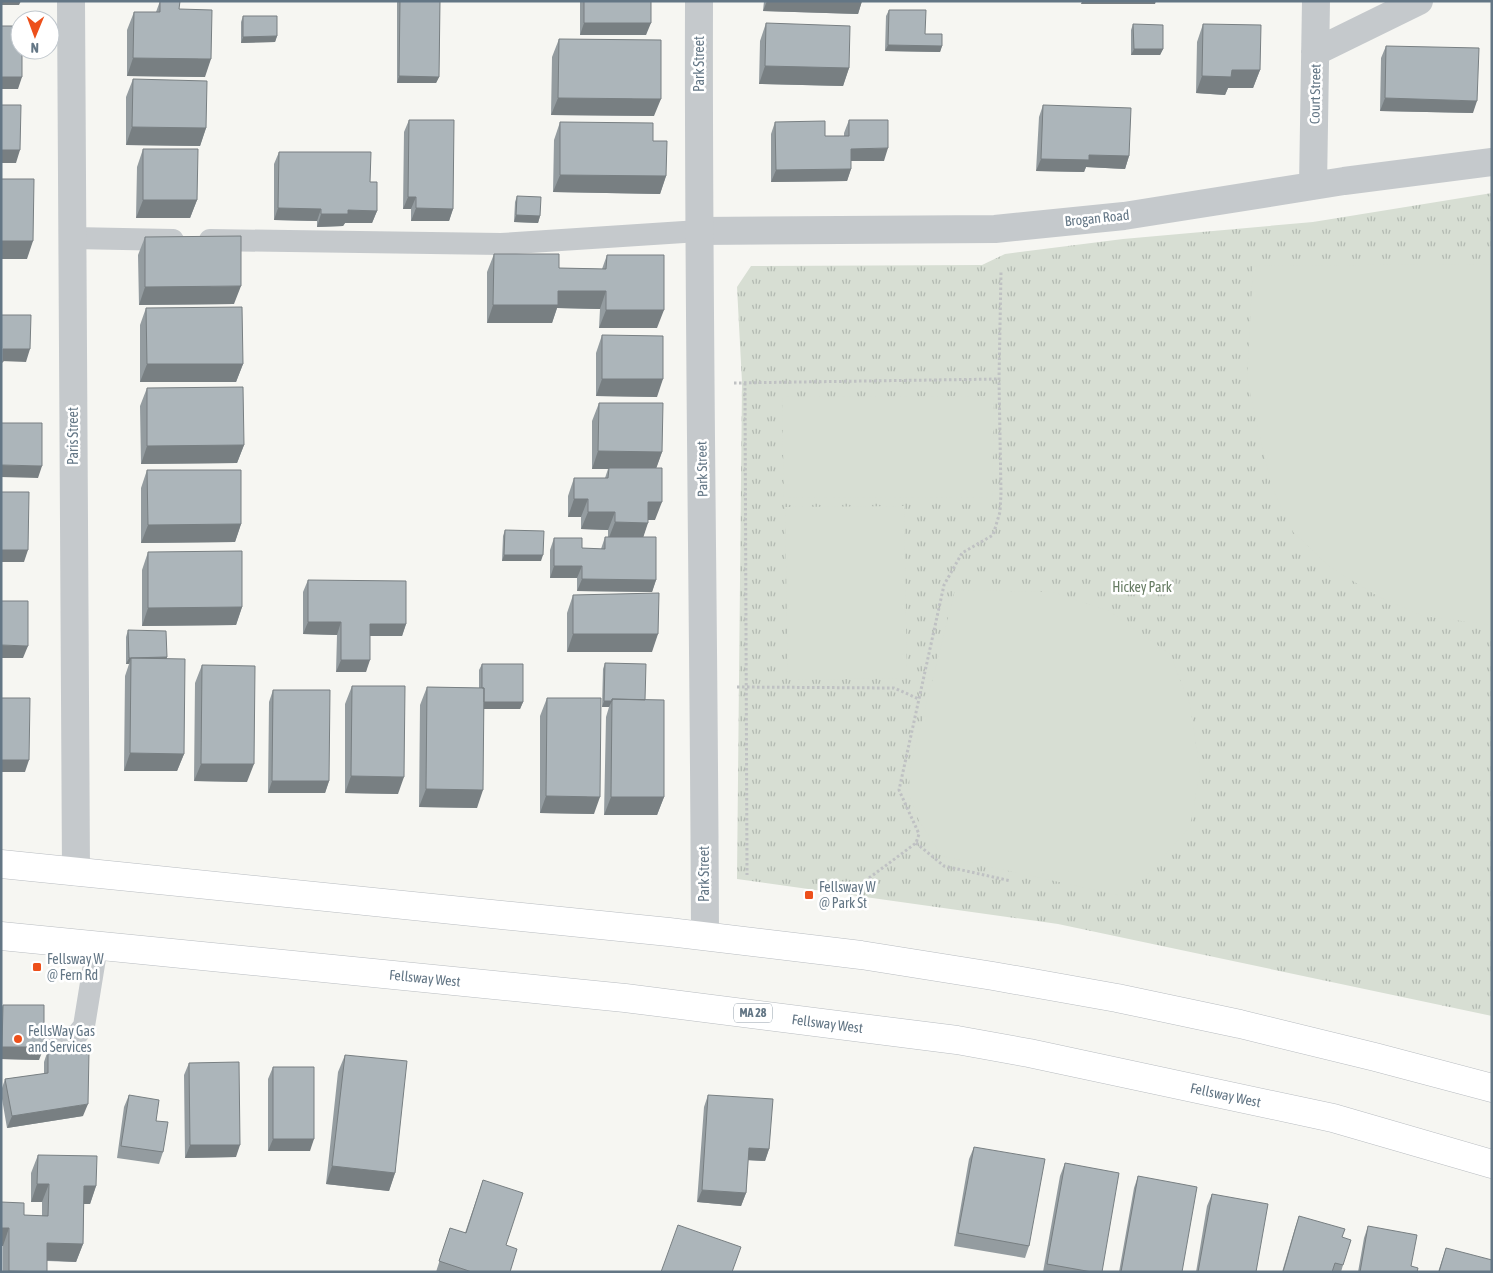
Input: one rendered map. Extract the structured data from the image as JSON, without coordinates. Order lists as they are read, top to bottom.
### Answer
{
  "streets": {
    "main road": ["Fellsway West", "MA 28"],
    "street": [
      "Park Street",
      "Court Street",
      "Brogan Road",
      "Paris Street"
    ]
  },
  "crossings": [
    ["Park Street", "Brogan Road"],
    ["Court Street", "Brogan Road"]
  ],
  "parks": ["Hickey Park"],
  "places": {
    "transit": ["Fellsway W @ Park St", "Fellsway W @ Fern Rd"],
    "other": ["FellsWay Gas and Services"]
  },
  "north": "bottom"
}
